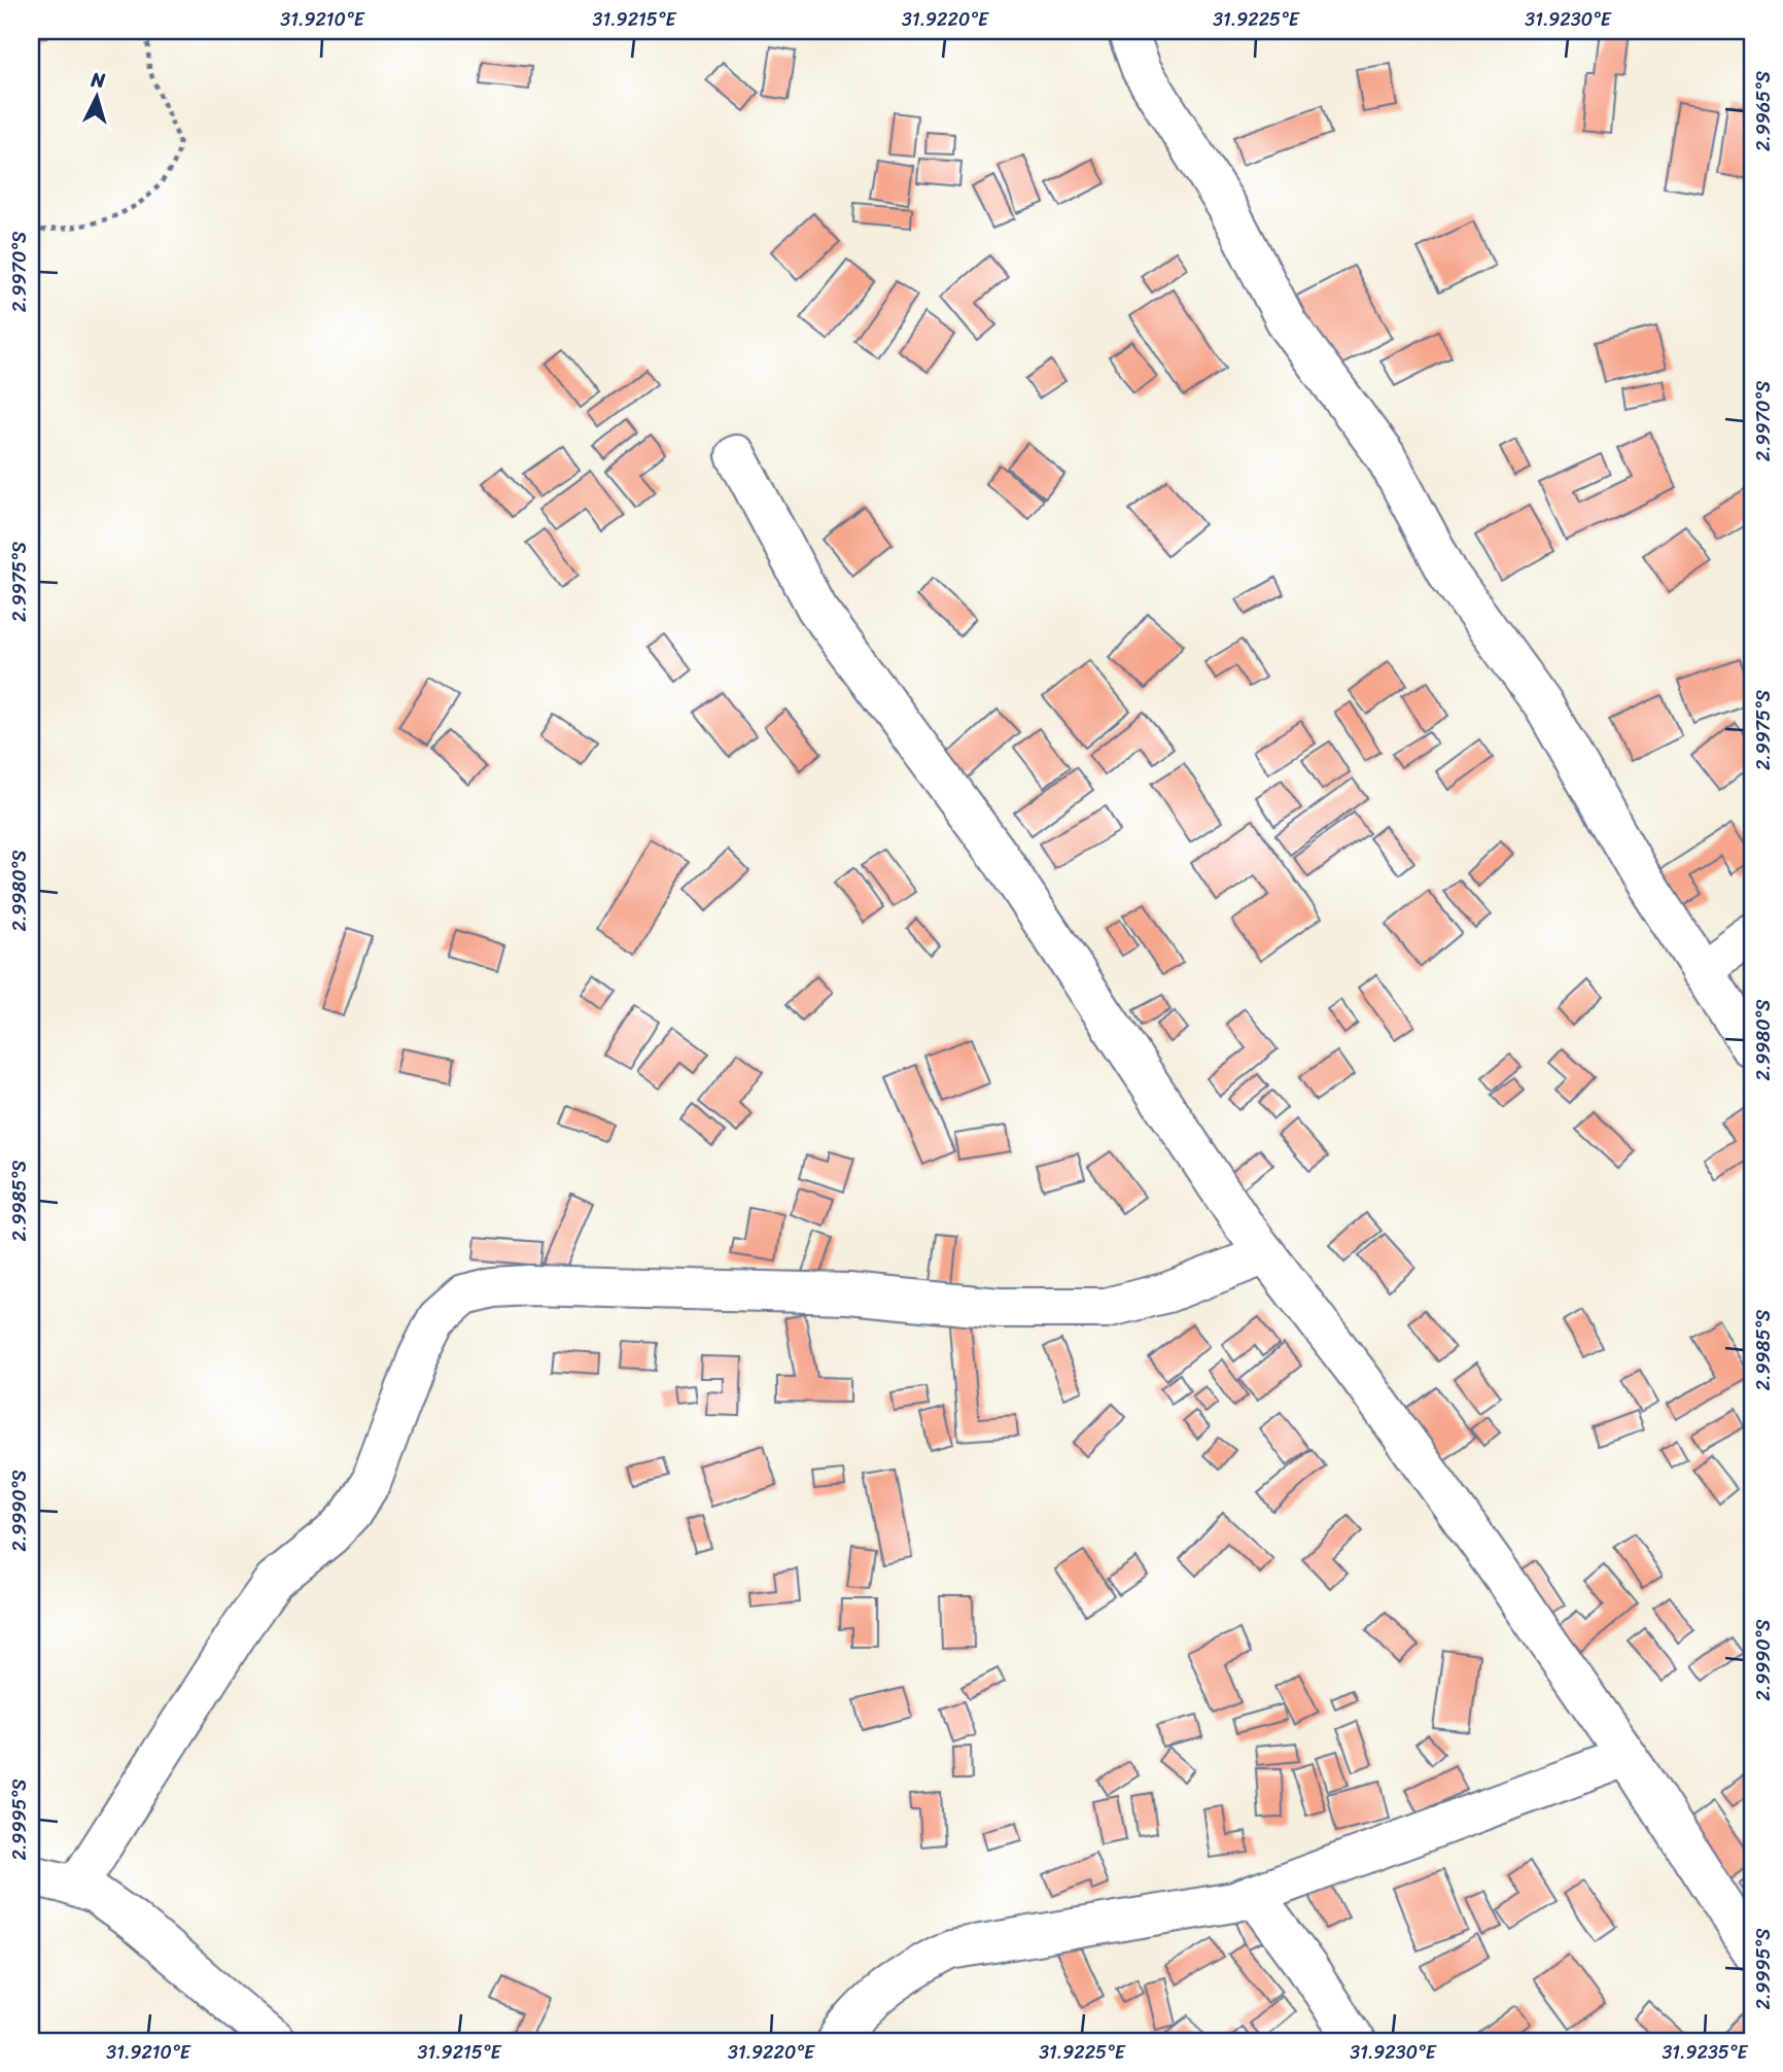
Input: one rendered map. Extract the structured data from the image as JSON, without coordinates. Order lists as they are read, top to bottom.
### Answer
{
  "north": "top",
  "coordinates": [
    "31.9210°E",
    "31.9215°E",
    "31.9220°E",
    "31.9225°E",
    "31.9230°E",
    "2.9965°S",
    "2.9970°S",
    "2.9975°S",
    "2.9980°S",
    "2.9985°S",
    "2.9990°S",
    "2.9995°S",
    "31.9235°E"
  ]
}
